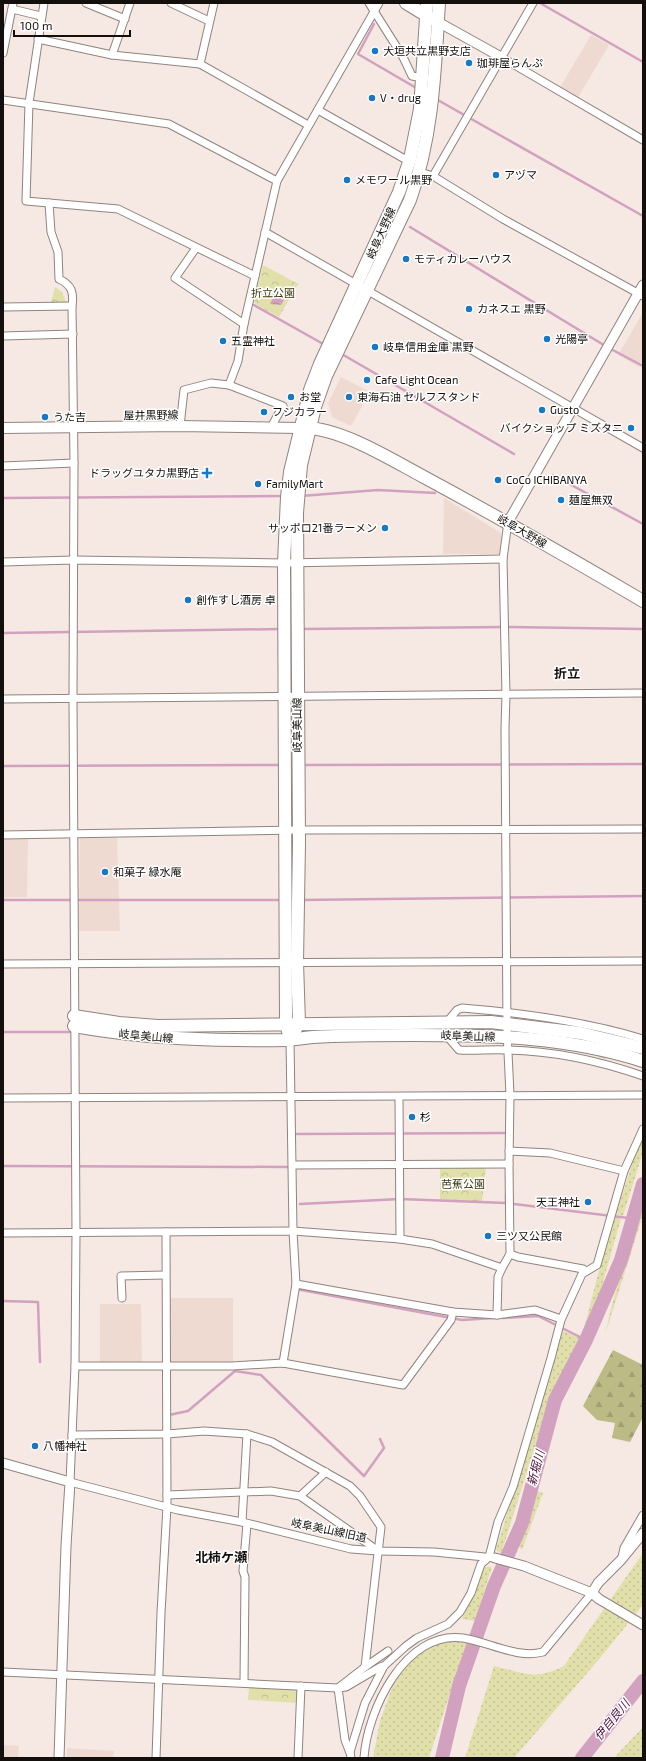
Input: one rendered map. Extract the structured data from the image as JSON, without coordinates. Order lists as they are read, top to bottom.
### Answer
{
  "streets": {
    "main road": ["岐阜大野線", "屋井黒野線", "岐阜美山線"],
    "street": ["岐阜美山線旧道"]
  },
  "crossings": [
    ["岐阜大野線", "屋井黒野線"],
    ["岐阜大野線", "岐阜美山線"],
    ["屋井黒野線", "岐阜美山線"]
  ],
  "districts": ["折立", "北柿ケ瀬"],
  "water": ["新堀川", "伊自良川"],
  "parks": ["折立公園", "芭蕉公園"],
  "places": {
    "other": [
      "大垣共立黒野支店",
      "珈琲屋らんぷ",
      "V・drug",
      "アヅマ",
      "メモワール黒野",
      "モティカレーハウス",
      "カネスエ 黒野",
      "光陽亭",
      "五霊神社",
      "岐阜信用金庫 黒野",
      "Cafe Light Ocean",
      "お堂",
      "東海石油 セルフスタンド",
      "Gusto",
      "フジカラー",
      "うた吉",
      "バイクショップ ミズタニ",
      "CoCo ICHIBANYA",
      "FamilyMart",
      "麺屋無双",
      "サッポロ21番ラーメン",
      "創作すし酒房 卓",
      "和菓子 緑水庵",
      "杉",
      "天王神社",
      "三ツ又公民館",
      "八幡神社"
    ],
    "health": ["ドラッグユタカ黒野店"]
  },
  "scale_bar": "100 m"
}
